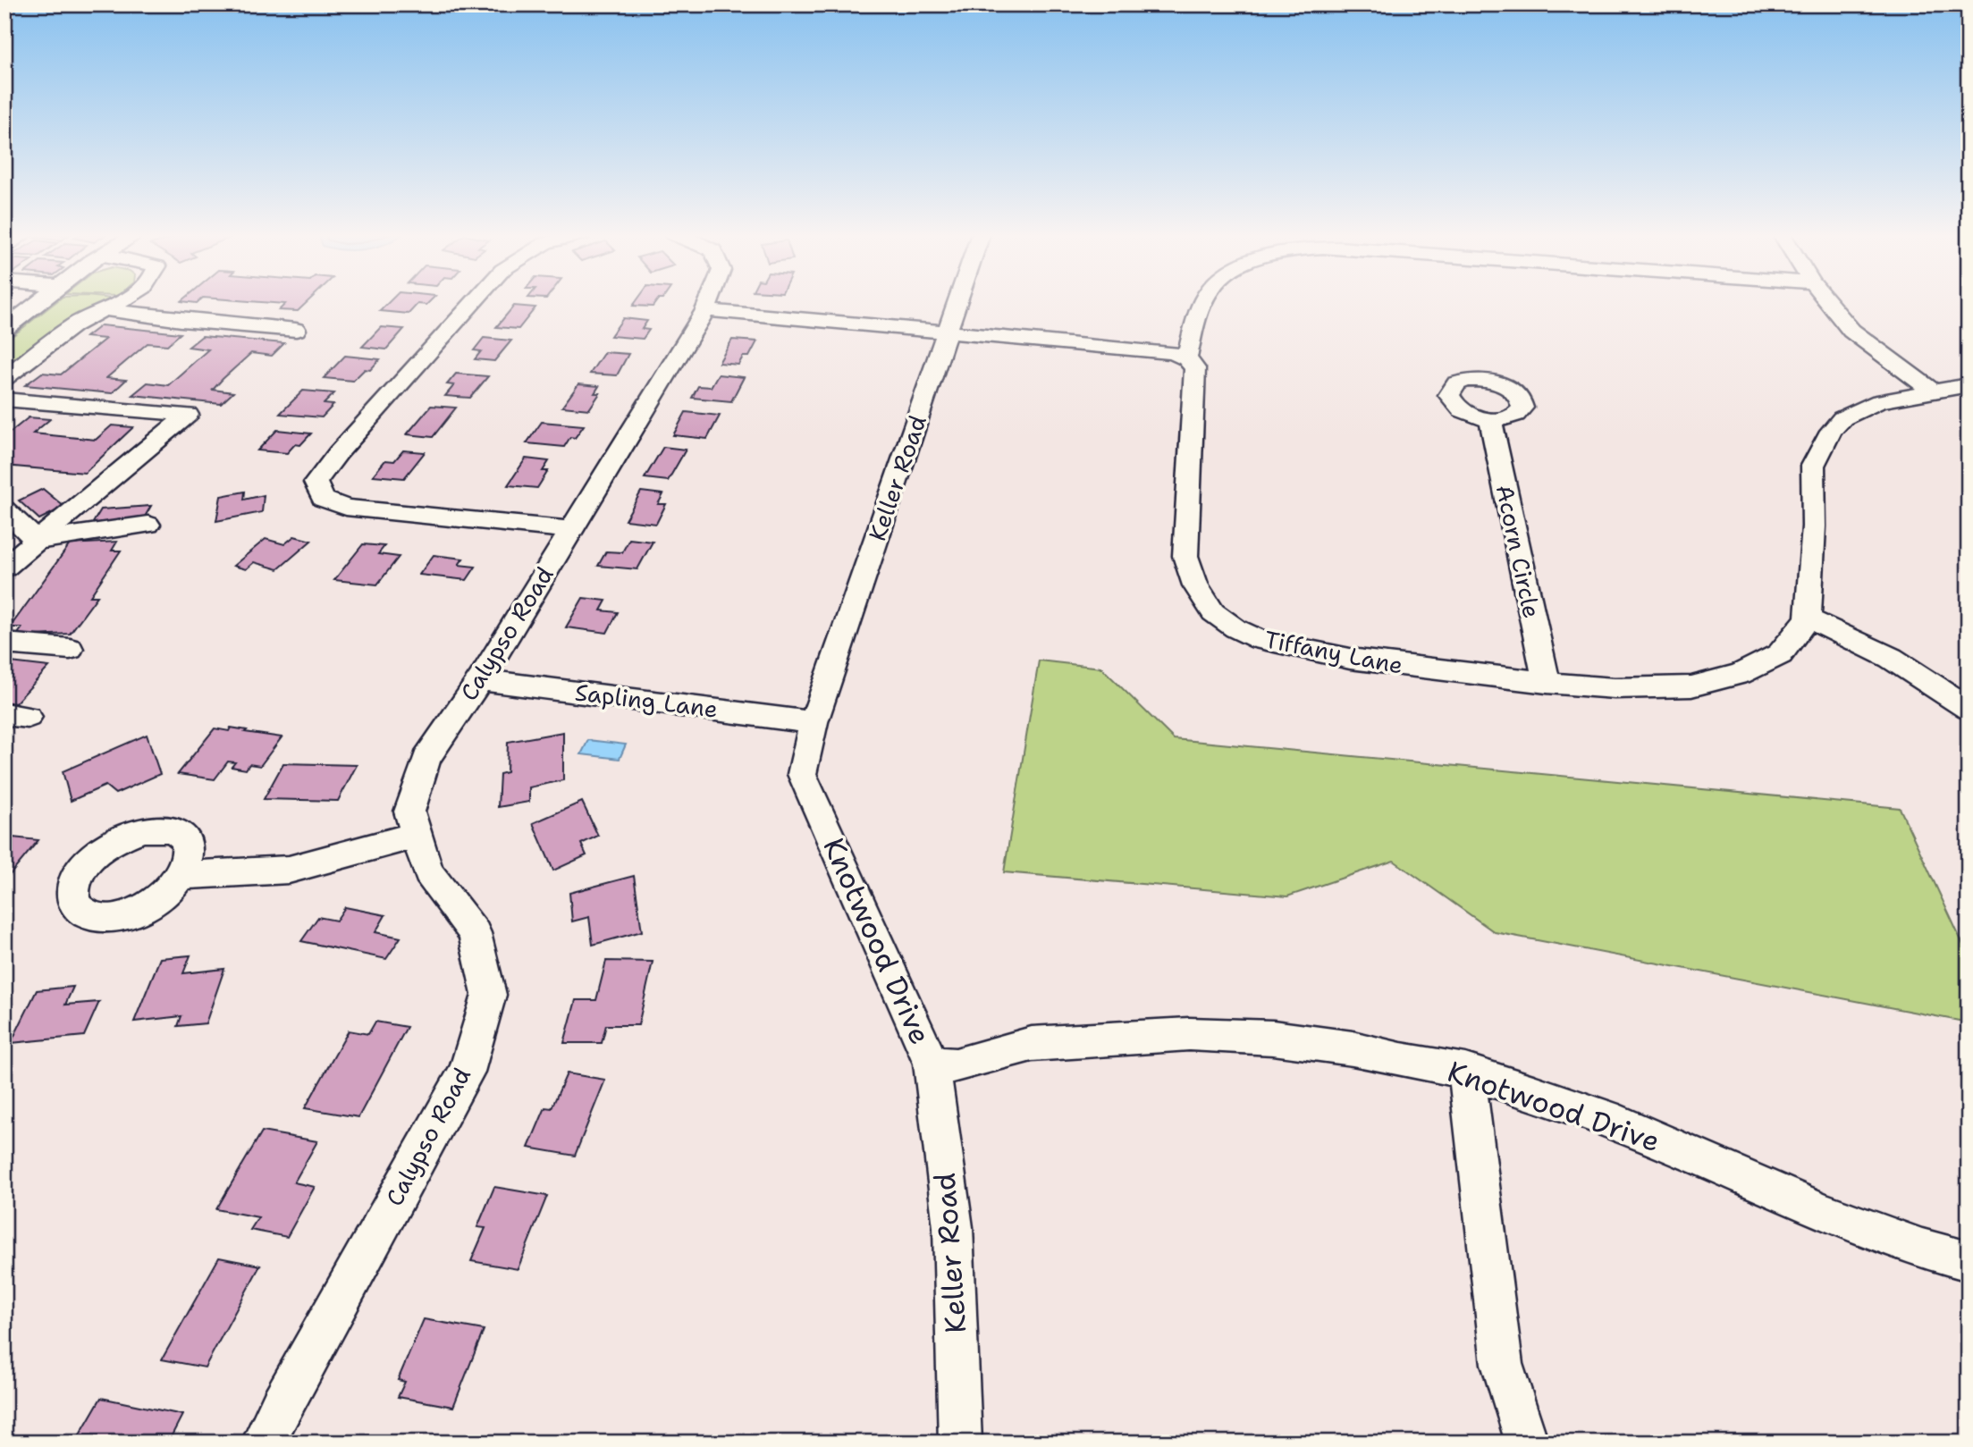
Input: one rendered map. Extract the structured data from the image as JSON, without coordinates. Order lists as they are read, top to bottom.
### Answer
{
  "streets": {
    "street": [
      "Keller Road",
      "Acorn Circle",
      "Calypso Road",
      "Tiffany Lane",
      "Sapling Lane",
      "Knotwood Drive"
    ]
  },
  "crossings": [
    ["Keller Road", "Sapling Lane"],
    ["Keller Road", "Knotwood Drive"],
    ["Acorn Circle", "Tiffany Lane"],
    ["Calypso Road", "Sapling Lane"],
    ["Sapling Lane", "Knotwood Drive"]
  ]
}
